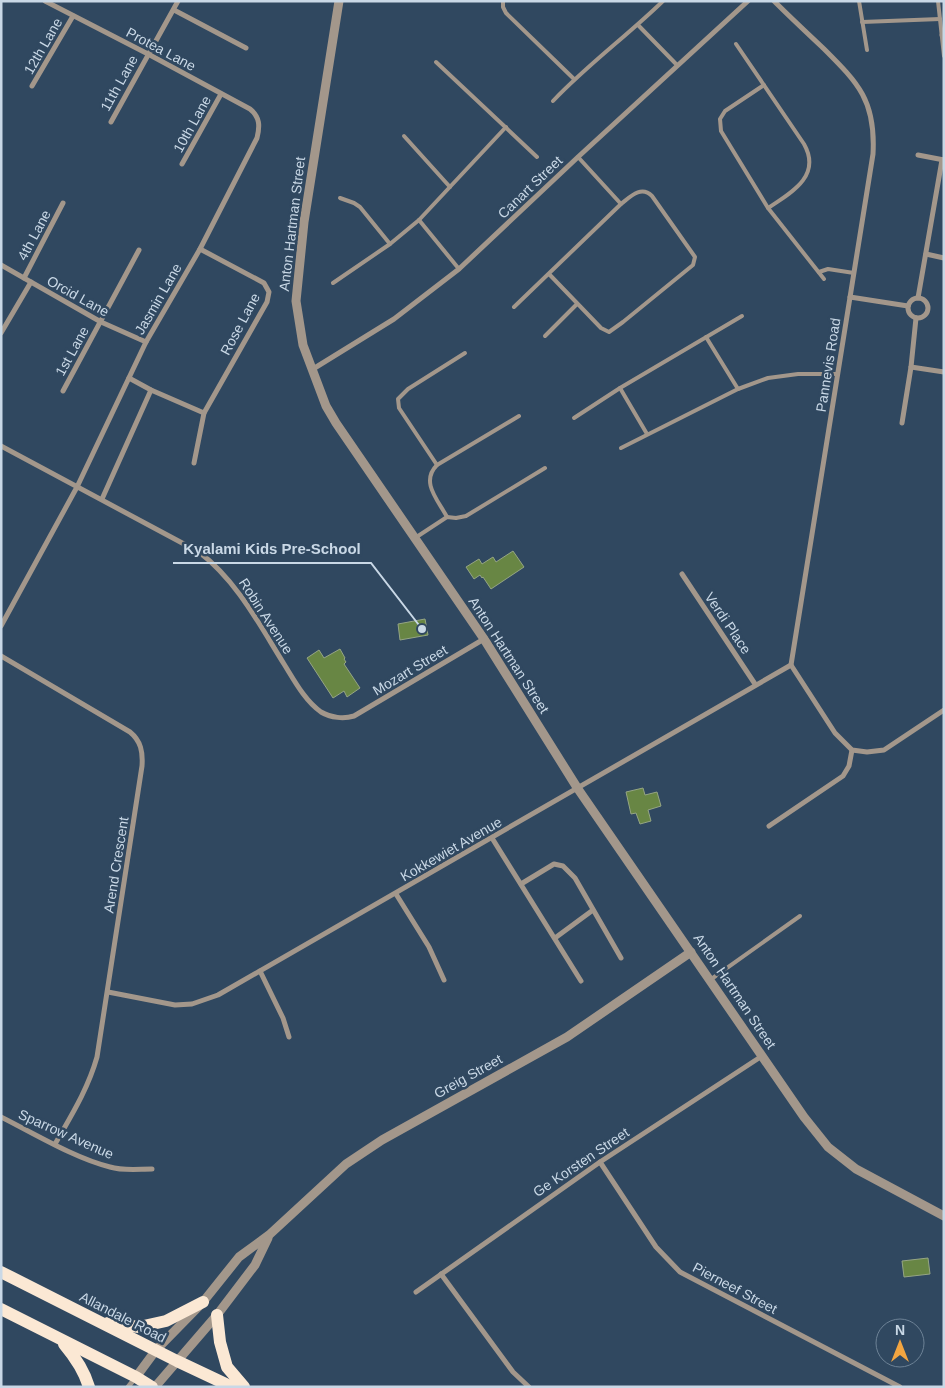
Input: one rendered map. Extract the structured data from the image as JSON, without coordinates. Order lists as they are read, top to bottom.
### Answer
{
  "streets": {
    "main road": ["Allandale Road"],
    "street": [
      "12th Lane",
      "Protea Lane",
      "11th Lane",
      "10th Lane",
      "Canart Street",
      "Anton Hartman Street",
      "4th Lane",
      "Orcid Lane",
      "Jasmin Lane",
      "Rose Lane",
      "1st Lane",
      "Pannevis Road",
      "Robin Avenue",
      "Verdi Place",
      "Mozart Street",
      "Kokkewiet Avenue",
      "Arend Crescent",
      "Greig Street",
      "Sparrow Avenue",
      "Ge Korsten Street",
      "Pierneef Street"
    ]
  },
  "crossings": [
    ["12th Lane", "Protea Lane"],
    ["Protea Lane", "11th Lane"],
    ["Protea Lane", "10th Lane"],
    ["Protea Lane", "Jasmin Lane"],
    ["Canart Street", "Anton Hartman Street"],
    ["Anton Hartman Street", "Mozart Street"],
    ["Anton Hartman Street", "Kokkewiet Avenue"],
    ["Anton Hartman Street", "Greig Street"],
    ["Anton Hartman Street", "Ge Korsten Street"],
    ["4th Lane", "Orcid Lane"],
    ["Orcid Lane", "Jasmin Lane"],
    ["Orcid Lane", "1st Lane"],
    ["Jasmin Lane", "Rose Lane"],
    ["Jasmin Lane", "Robin Avenue"],
    ["Pannevis Road", "Kokkewiet Avenue"],
    ["Robin Avenue", "Mozart Street"],
    ["Verdi Place", "Kokkewiet Avenue"],
    ["Kokkewiet Avenue", "Arend Crescent"],
    ["Arend Crescent", "Sparrow Avenue"],
    ["Greig Street", "Allandale Road"],
    ["Ge Korsten Street", "Pierneef Street"]
  ],
  "places": ["Kyalami Kids Pre-School"],
  "north": "top"
}
